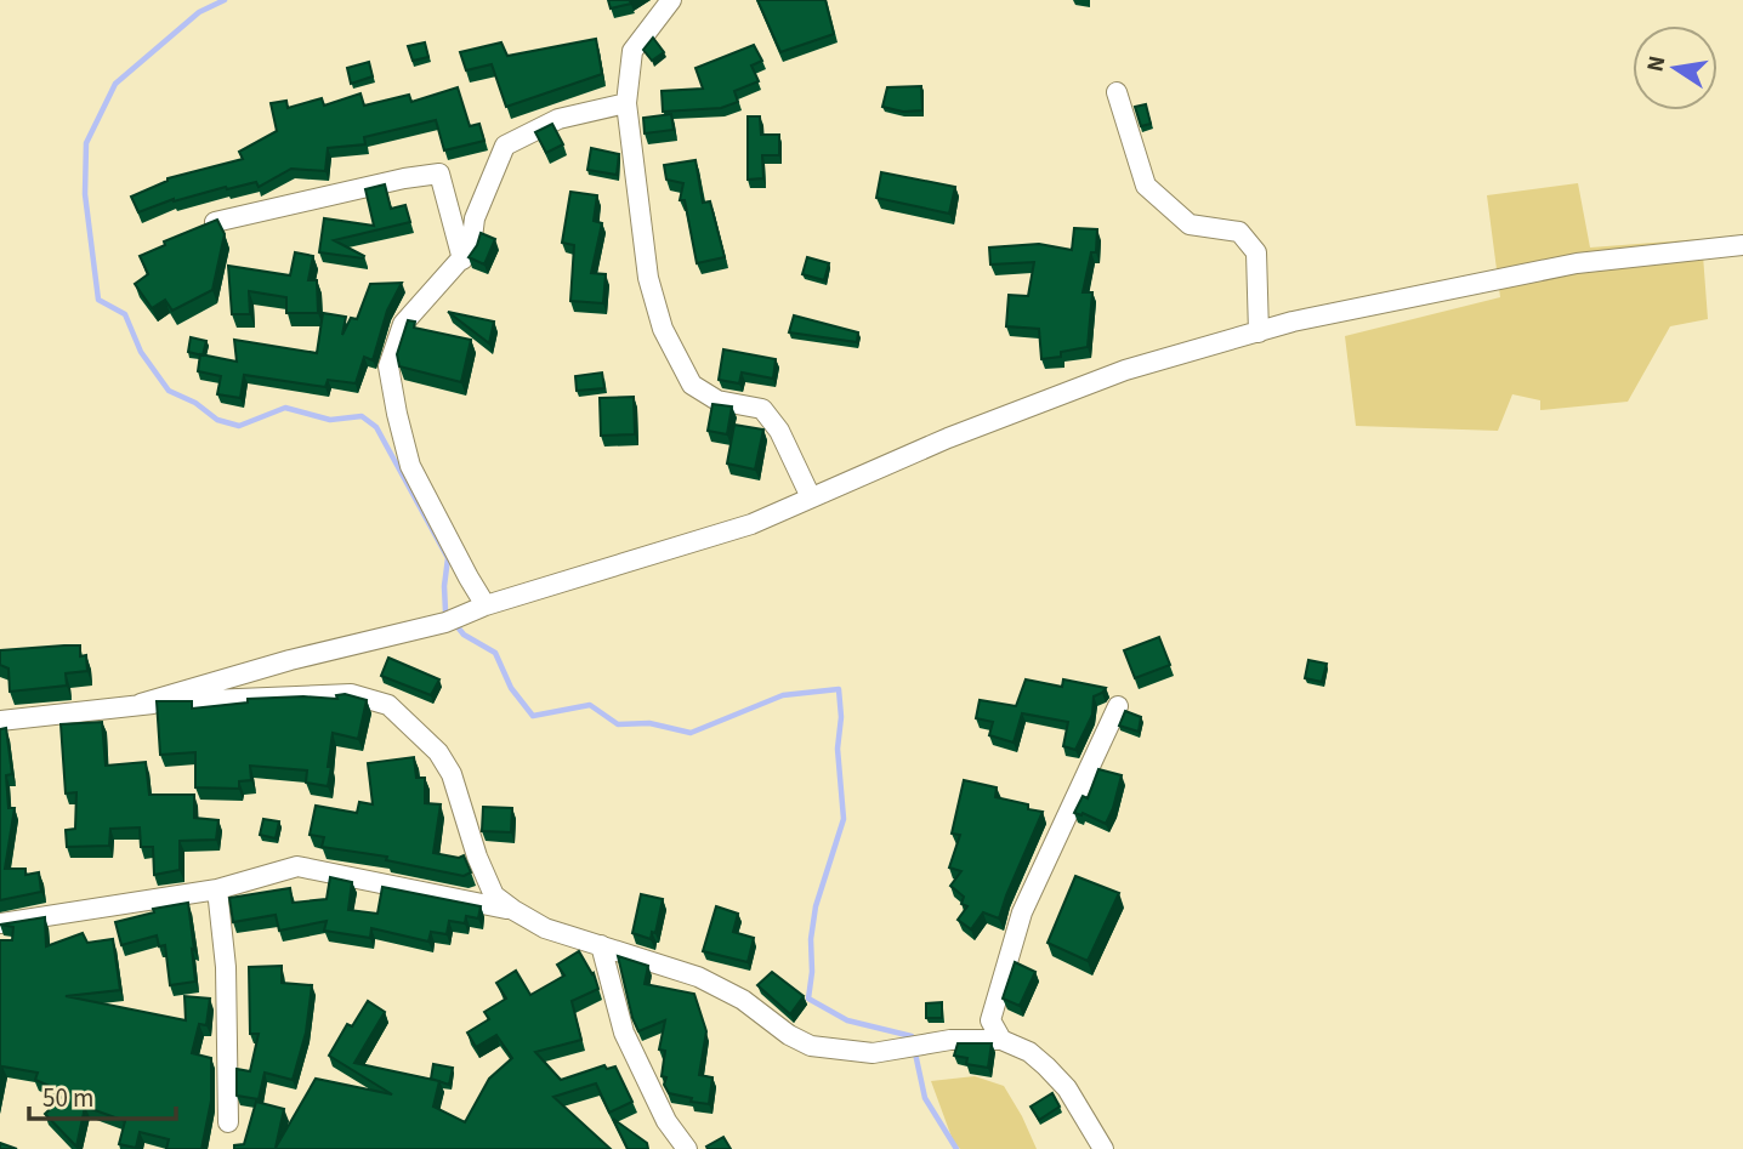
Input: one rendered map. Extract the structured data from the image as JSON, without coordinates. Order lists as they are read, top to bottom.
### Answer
{
  "scale_bar": "50 m",
  "north": "left"
}
